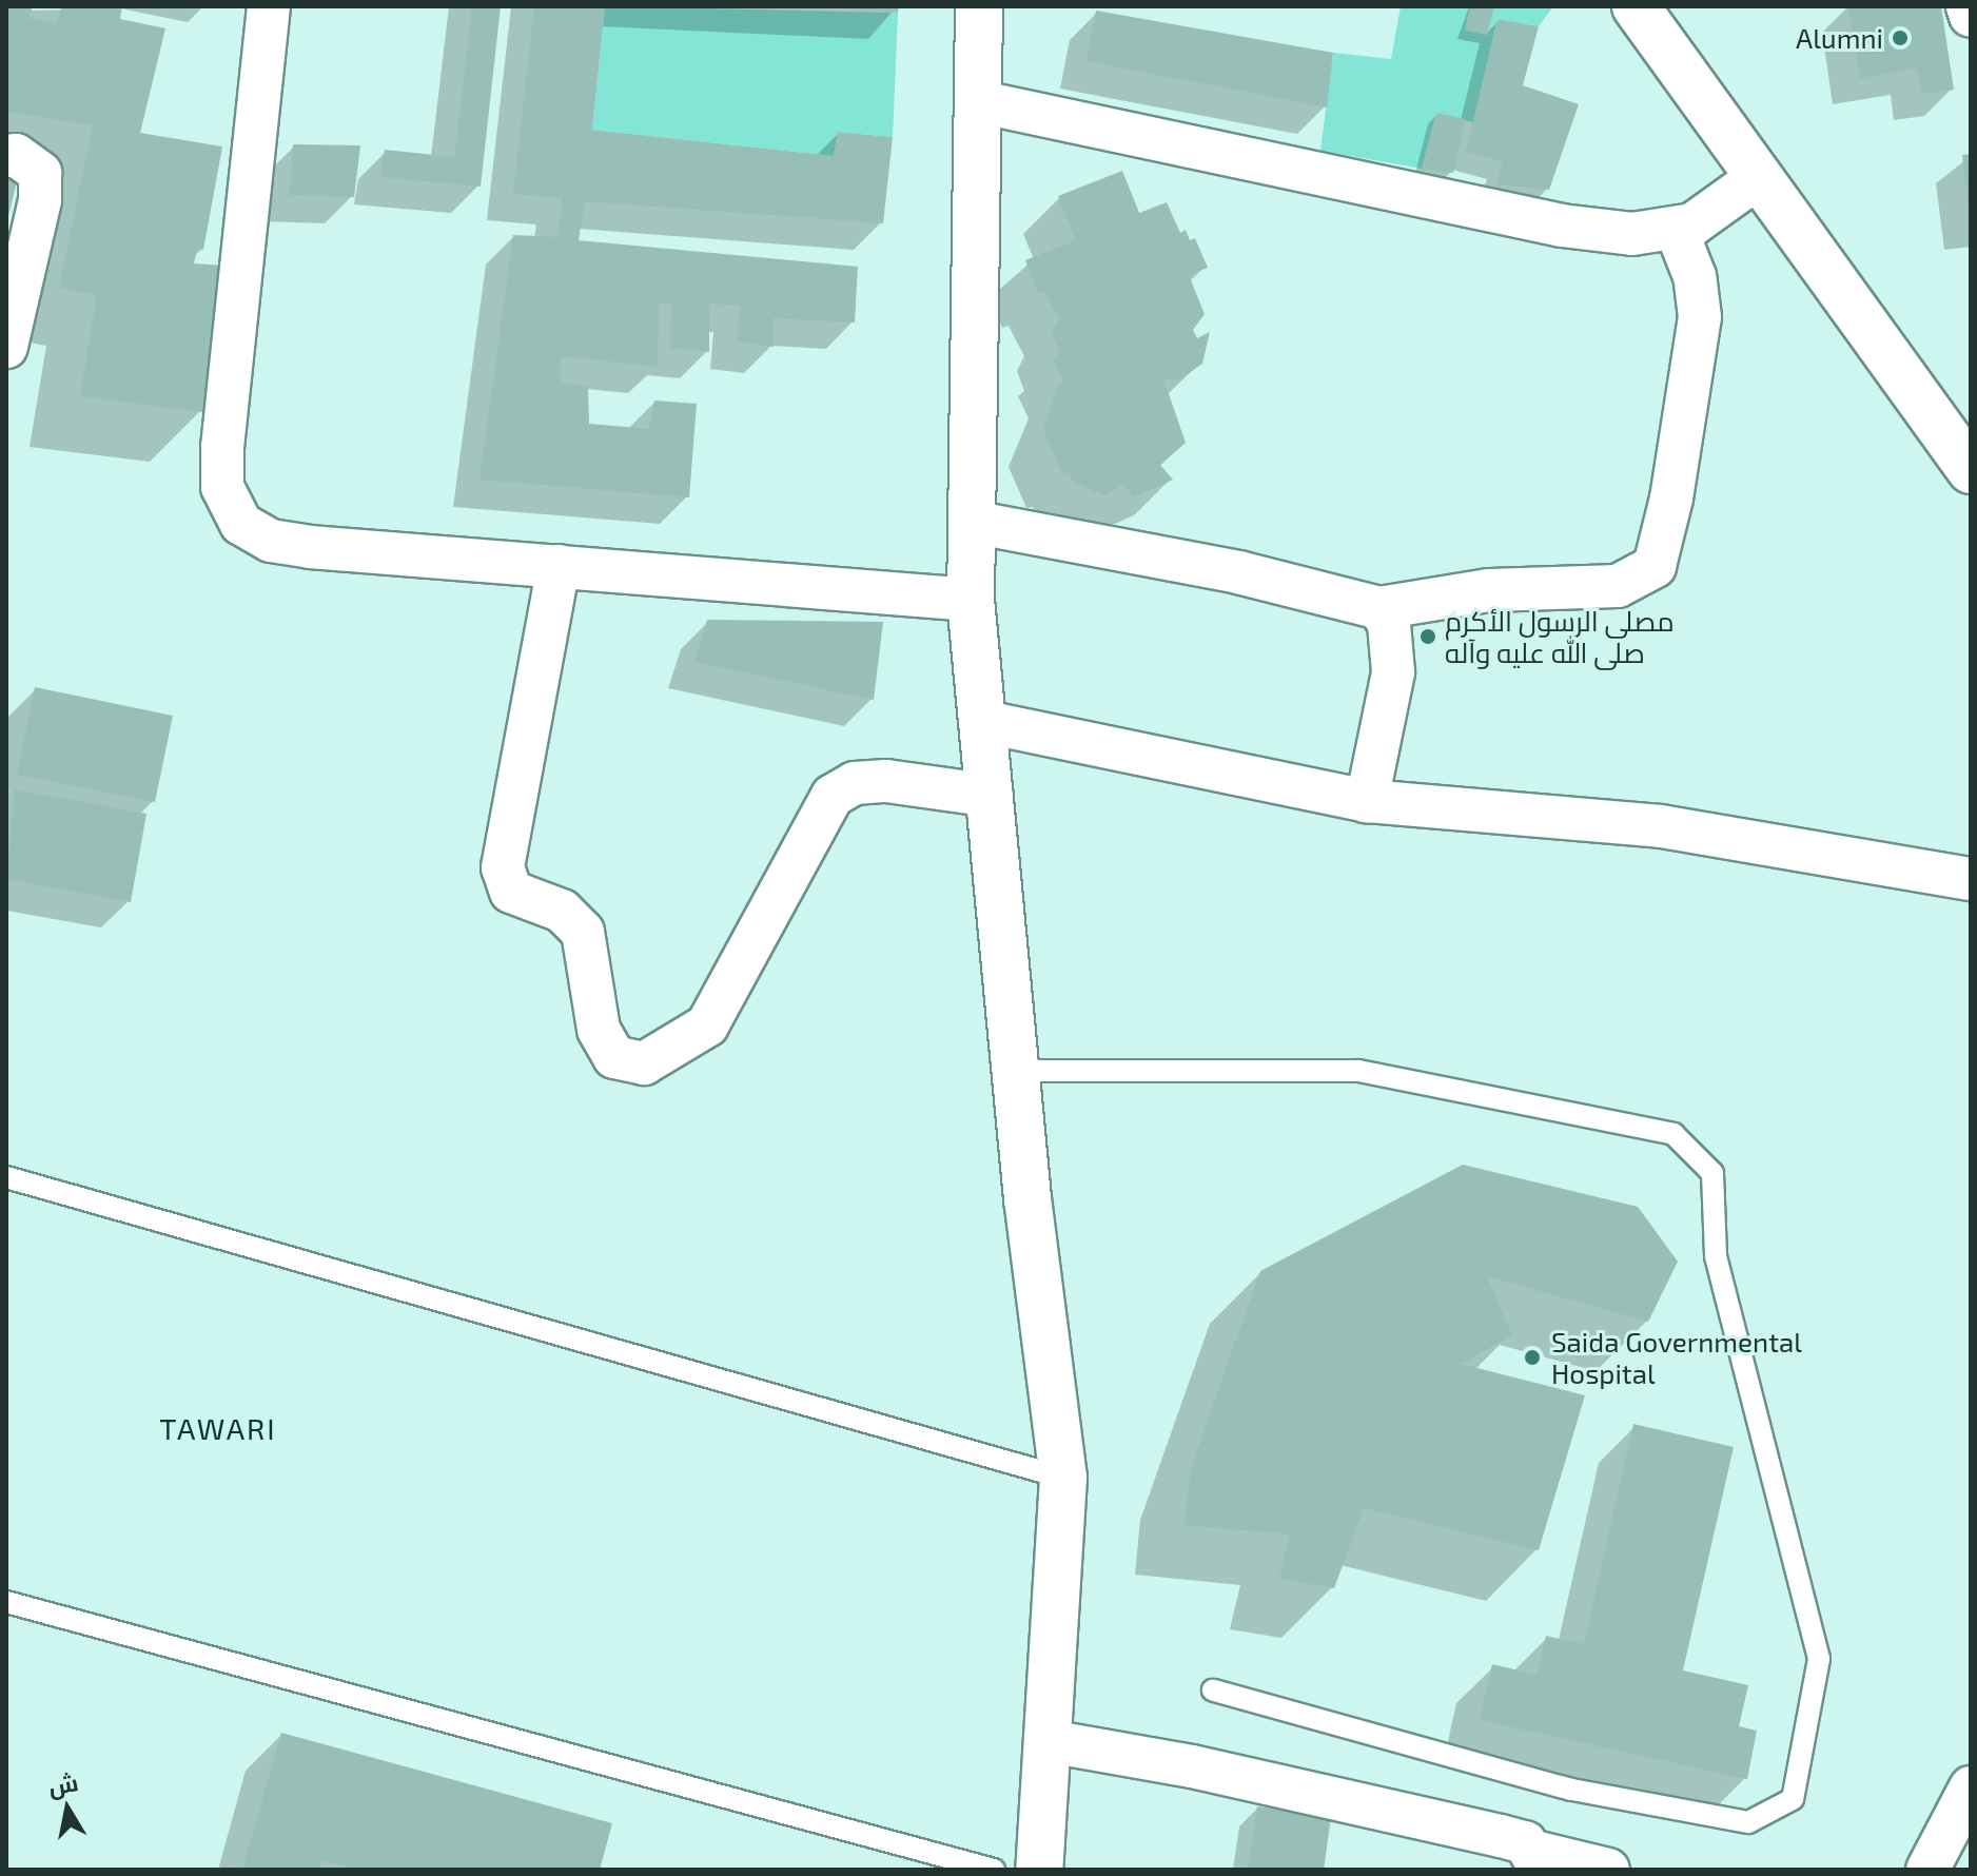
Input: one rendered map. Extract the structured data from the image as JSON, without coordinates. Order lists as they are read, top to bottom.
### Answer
{
  "districts": ["TAWARI"],
  "places": ["Alumni", "مصلى الرسول الأكرم صلى الله عليه وآله", "Saida Governmental Hospital"],
  "north": "top"
}
